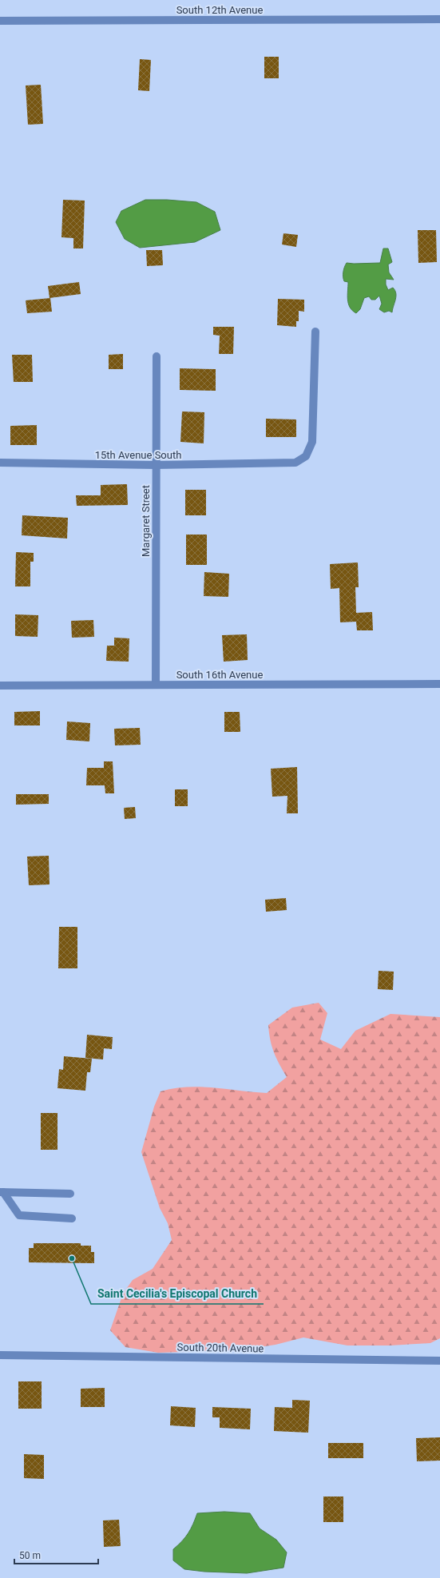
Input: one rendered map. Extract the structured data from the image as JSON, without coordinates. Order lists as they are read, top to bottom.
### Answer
{
  "streets": {
    "street": [
      "South 12th Avenue",
      "15th Avenue South",
      "Margaret Street",
      "South 16th Avenue",
      "South 20th Avenue"
    ]
  },
  "crossings": [
    ["15th Avenue South", "Margaret Street"],
    ["Margaret Street", "South 16th Avenue"]
  ],
  "places": ["Saint Cecilia's Episcopal Church"],
  "scale_bar": "50 m"
}
